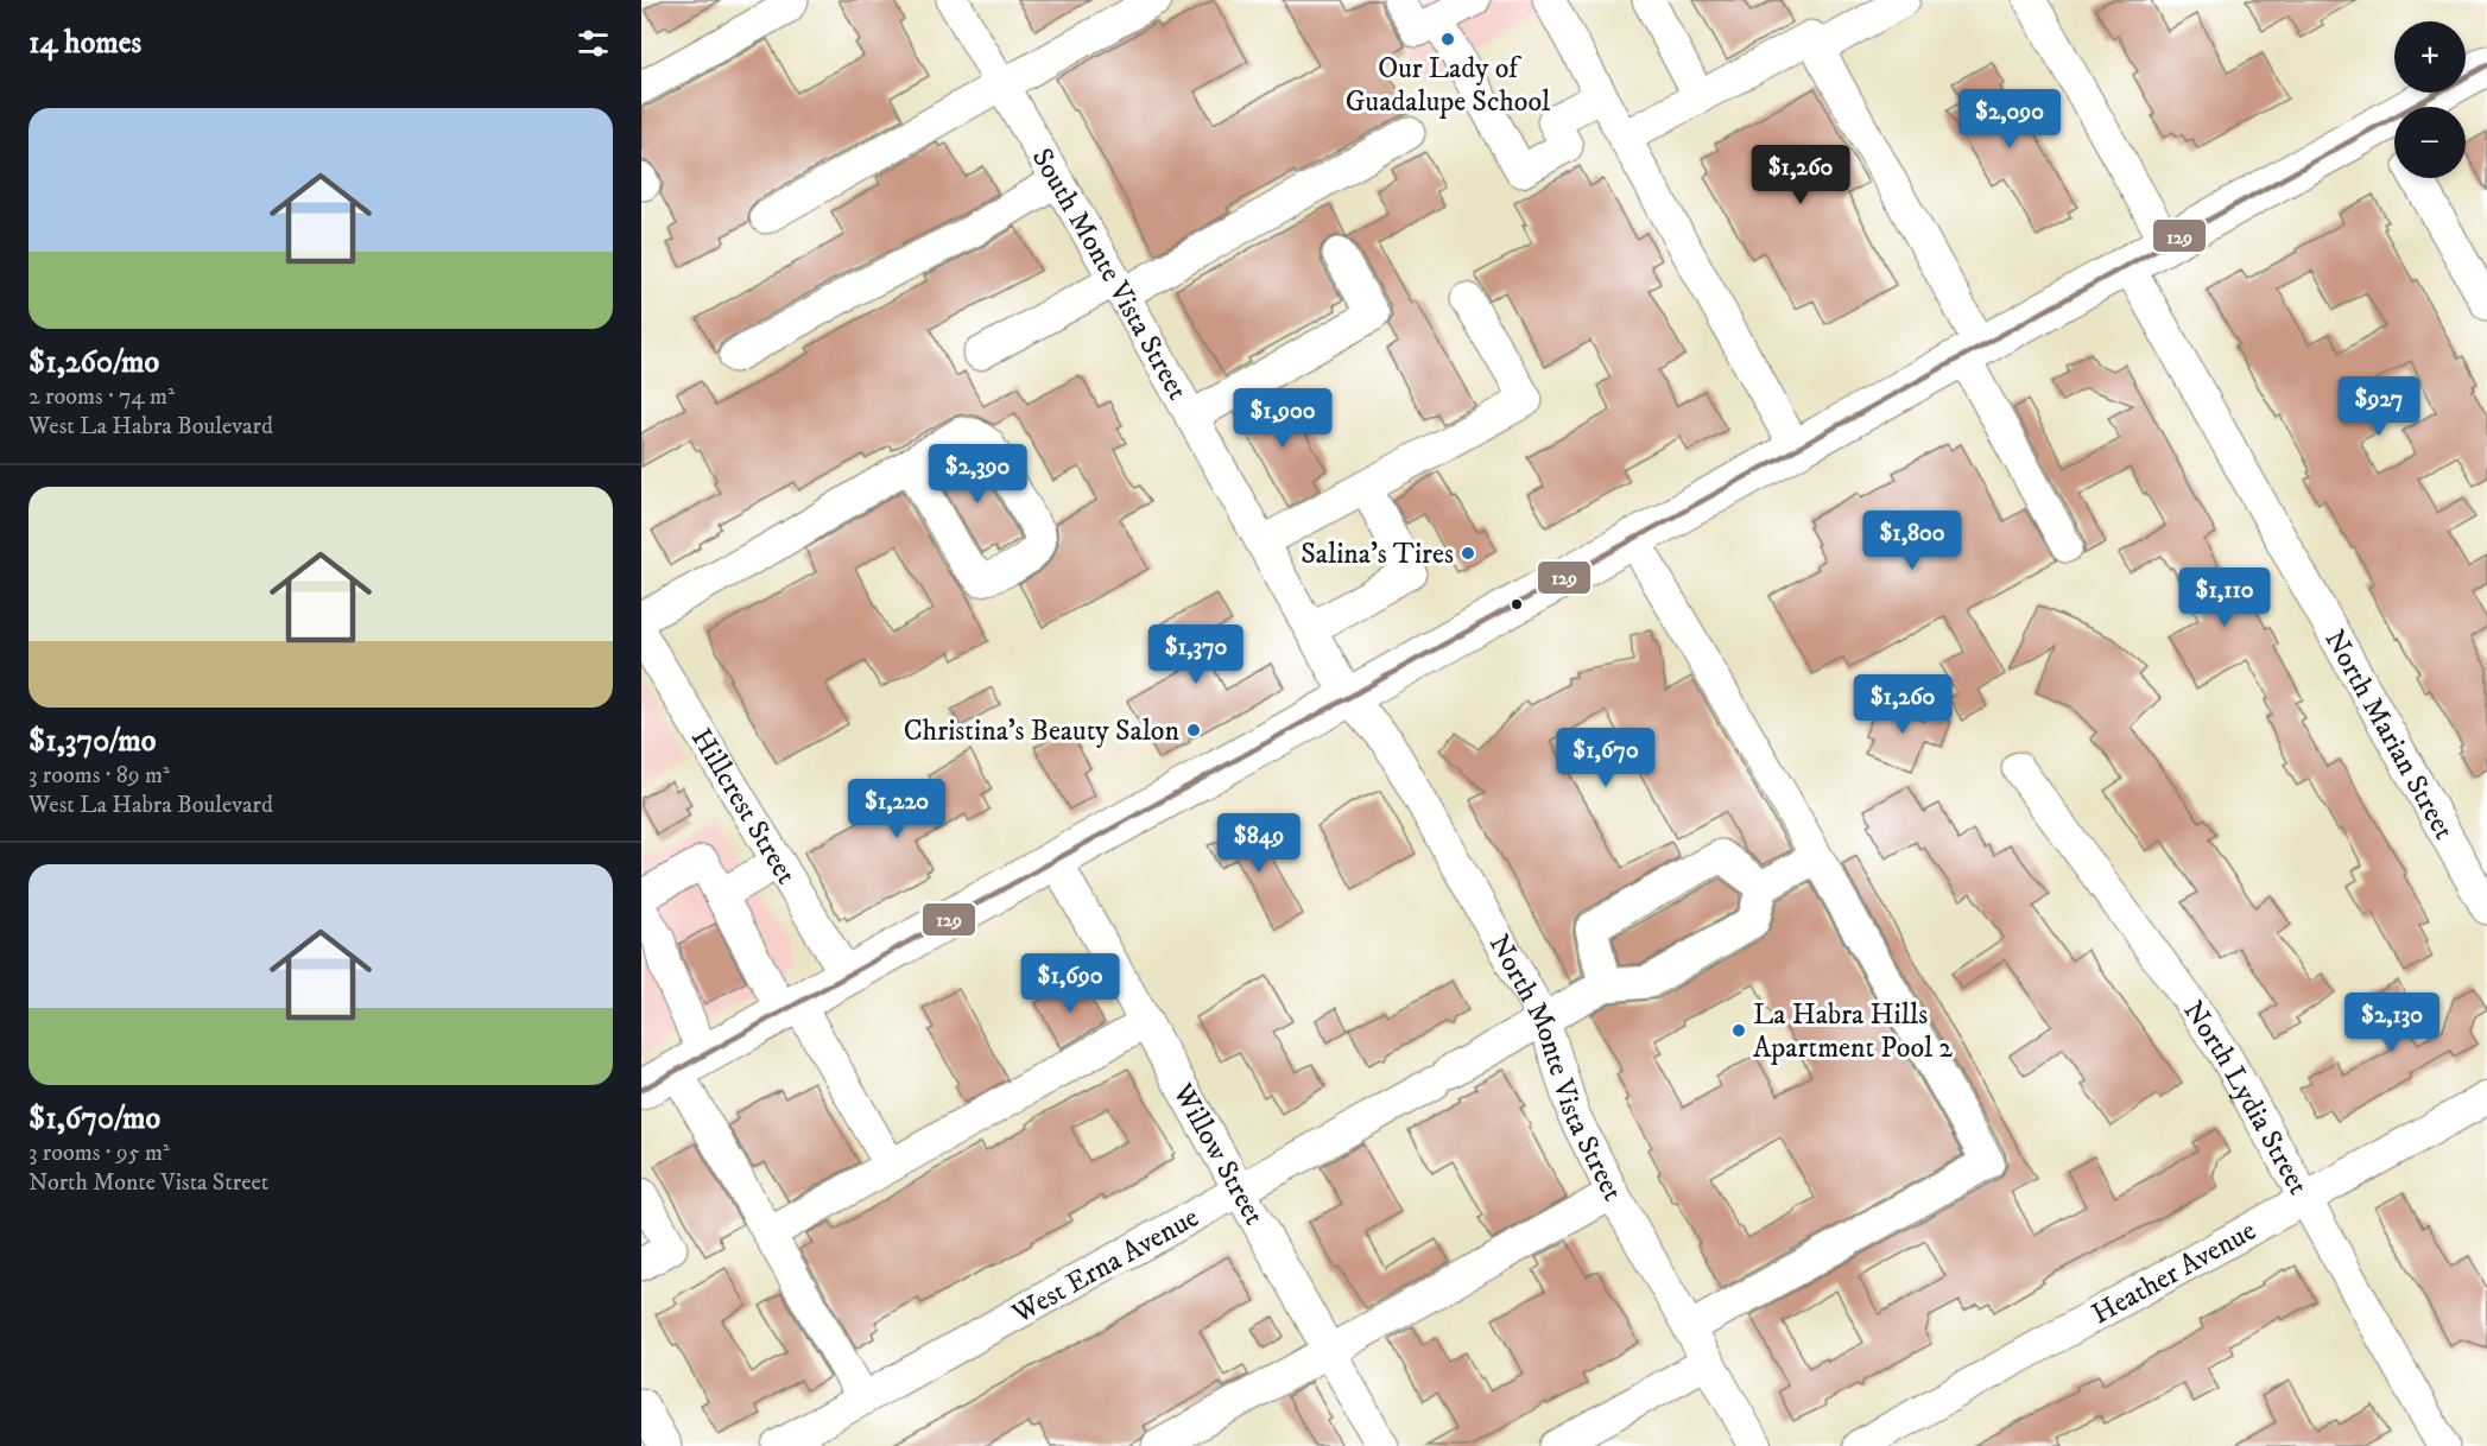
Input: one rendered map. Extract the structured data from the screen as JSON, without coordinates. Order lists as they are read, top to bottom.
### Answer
{
  "streets": {
    "street": [
      "South Monte Vista Street",
      "North Marian Street",
      "Hillcrest Street",
      "North Monte Vista Street",
      "North Lydia Street",
      "Willow Street",
      "West Erna Avenue",
      "Heather Avenue"
    ]
  },
  "crossings": [
    ["South Monte Vista Street", "North Monte Vista Street"],
    ["North Monte Vista Street", "West Erna Avenue"],
    ["North Lydia Street", "Heather Avenue"],
    ["Willow Street", "West Erna Avenue"]
  ],
  "places": [
    "Our Lady of Guadalupe School",
    "Salina's Tires",
    "Christina's Beauty Salon",
    "La Habra Hills Apartment Pool 2"
  ],
  "lines": ["transit line 129"],
  "page": {
    "heading": "14 homes",
    "map_buttons": ["+", "−"],
    "list": [
      {
        "name": "$1,260/mo",
        "note": "2 rooms · 74 m² · West La Habra Boulevard"
      },
      {
        "name": "$1,370/mo",
        "note": "3 rooms · 89 m² · West La Habra Boulevard"
      },
      {
        "name": "$1,670/mo",
        "note": "3 rooms · 95 m² · North Monte Vista Street"
      }
    ],
    "price": [
      "$2,090",
      "$1,260",
      "$927",
      "$1,900",
      "$2,390",
      "$1,800",
      "$1,110",
      "$1,370",
      "$1,260",
      "$1,670",
      "$1,220",
      "$849",
      "$1,690",
      "$2,130"
    ]
  }
}
